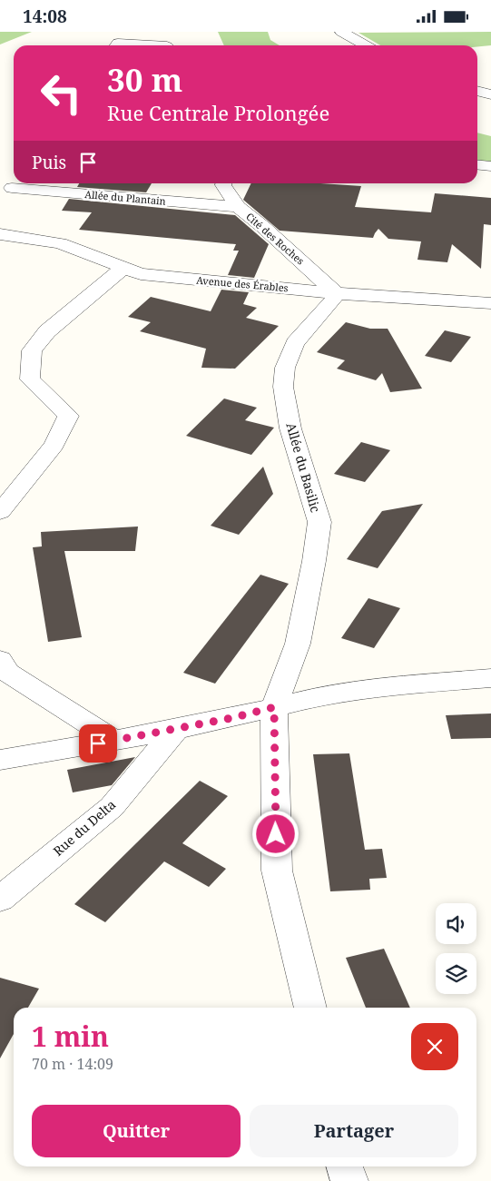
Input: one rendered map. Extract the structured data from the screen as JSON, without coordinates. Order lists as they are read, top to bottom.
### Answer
{
  "streets": {
    "street": [
      "Allée du Plantain",
      "Cité des Roches",
      "Avenue des Érables",
      "Allée du Basilic",
      "Rue du Delta"
    ]
  },
  "crossings": [
    ["Allée du Plantain", "Cité des Roches"],
    ["Cité des Roches", "Avenue des Érables"],
    ["Cité des Roches", "Allée du Basilic"],
    ["Avenue des Érables", "Allée du Basilic"]
  ],
  "page": {
    "status": "14:08",
    "turn": ["30 m", "Rue Centrale Prolongée"],
    "then": "Puis",
    "heading": ["1 min", "70 m · 14:09"],
    "buttons": ["Quitter", "Partager"]
  }
}
